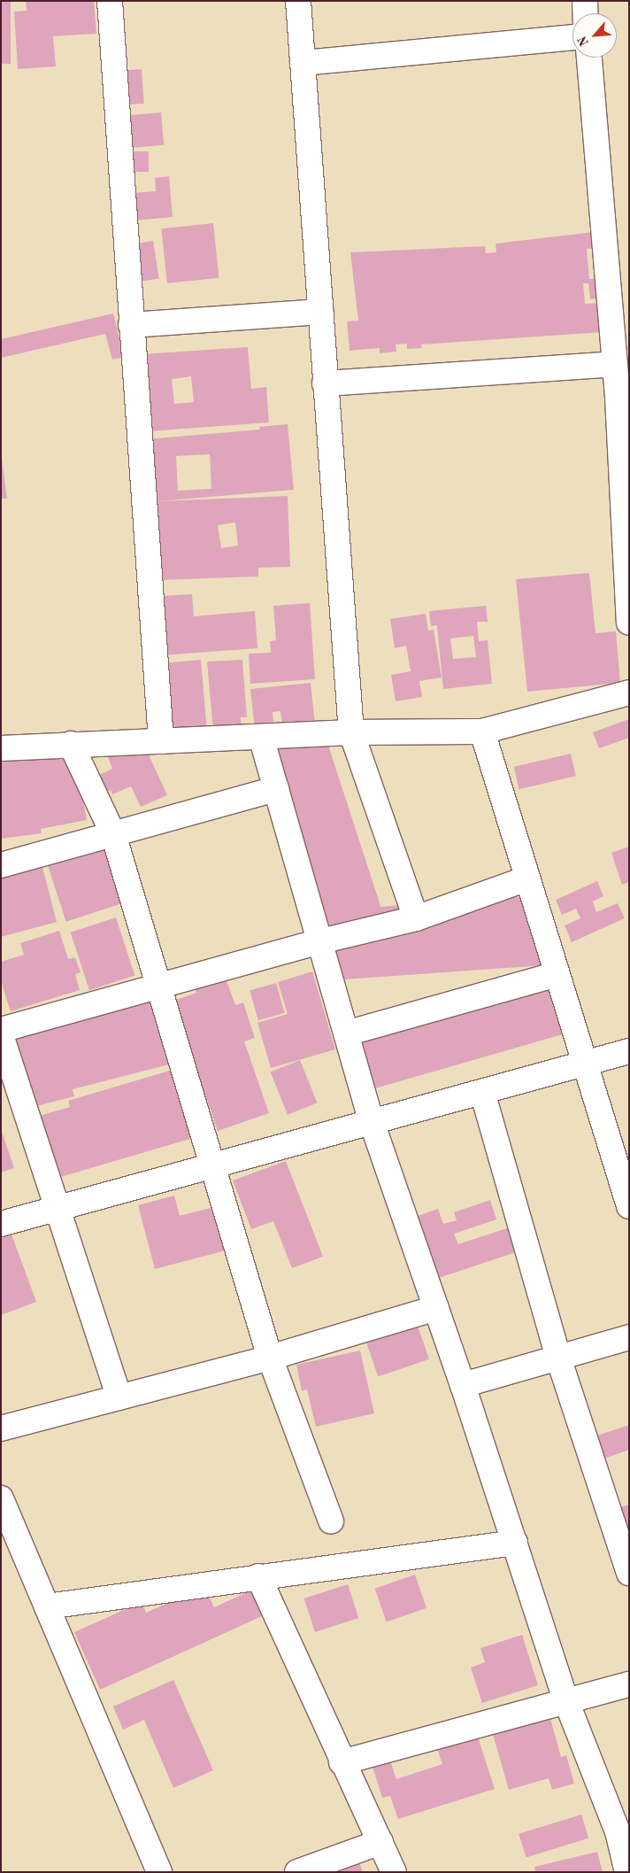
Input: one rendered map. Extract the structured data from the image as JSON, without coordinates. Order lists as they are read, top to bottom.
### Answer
{
  "north": "bottom left"
}
